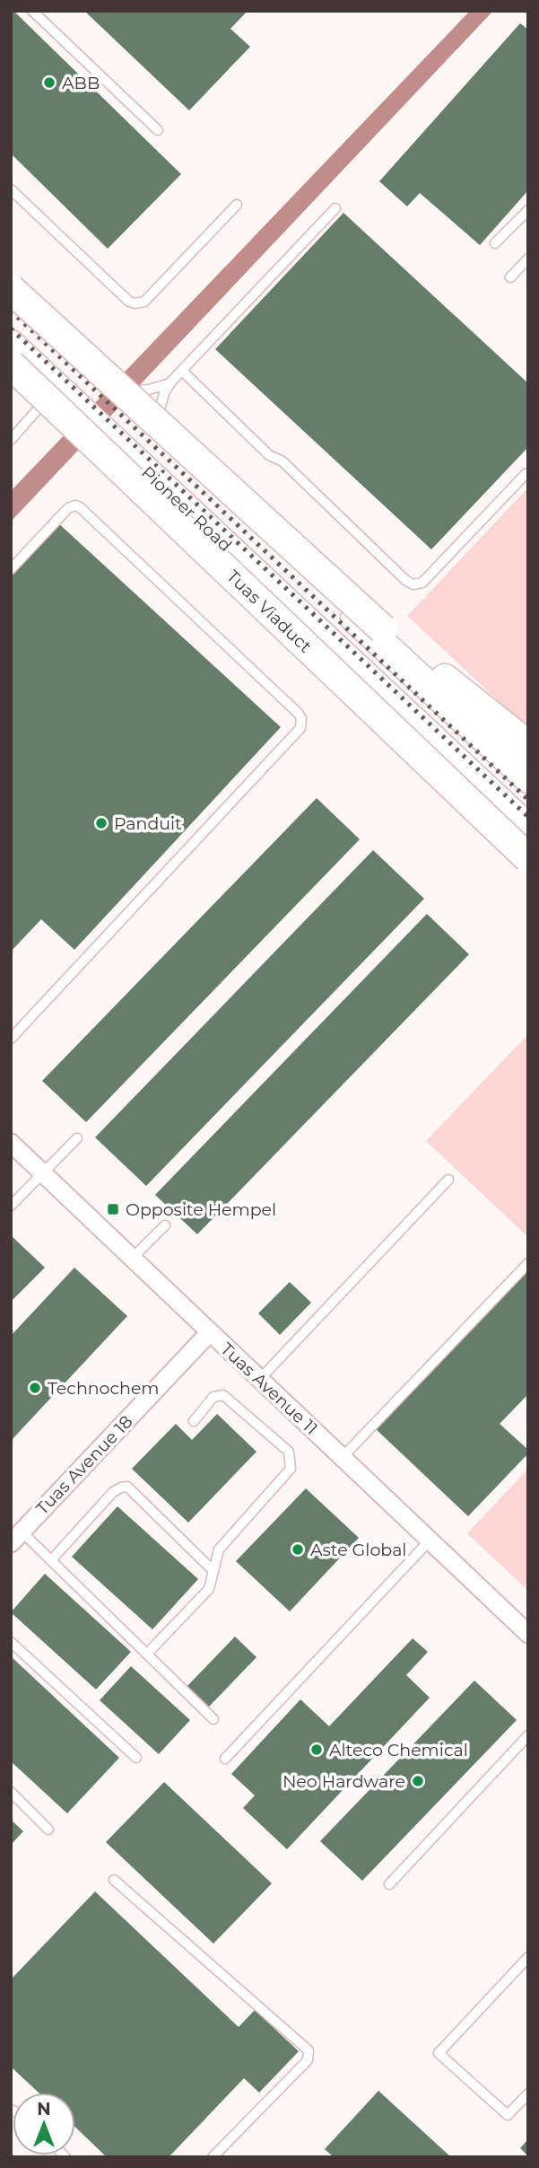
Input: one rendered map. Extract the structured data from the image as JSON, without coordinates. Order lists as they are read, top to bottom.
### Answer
{
  "streets": {
    "main road": ["Pioneer Road", "Tuas Viaduct"],
    "street": ["Tuas Avenue 11", "Tuas Avenue 18"]
  },
  "crossings": [
    ["Tuas Avenue 11", "Tuas Avenue 18"]
  ],
  "places": {
    "other": [
      "ABB",
      "Panduit",
      "Technochem",
      "Aste Global",
      "Alteco Chemical",
      "Neo Hardware"
    ],
    "transit": ["Opposite Hempel"]
  },
  "north": "top"
}
